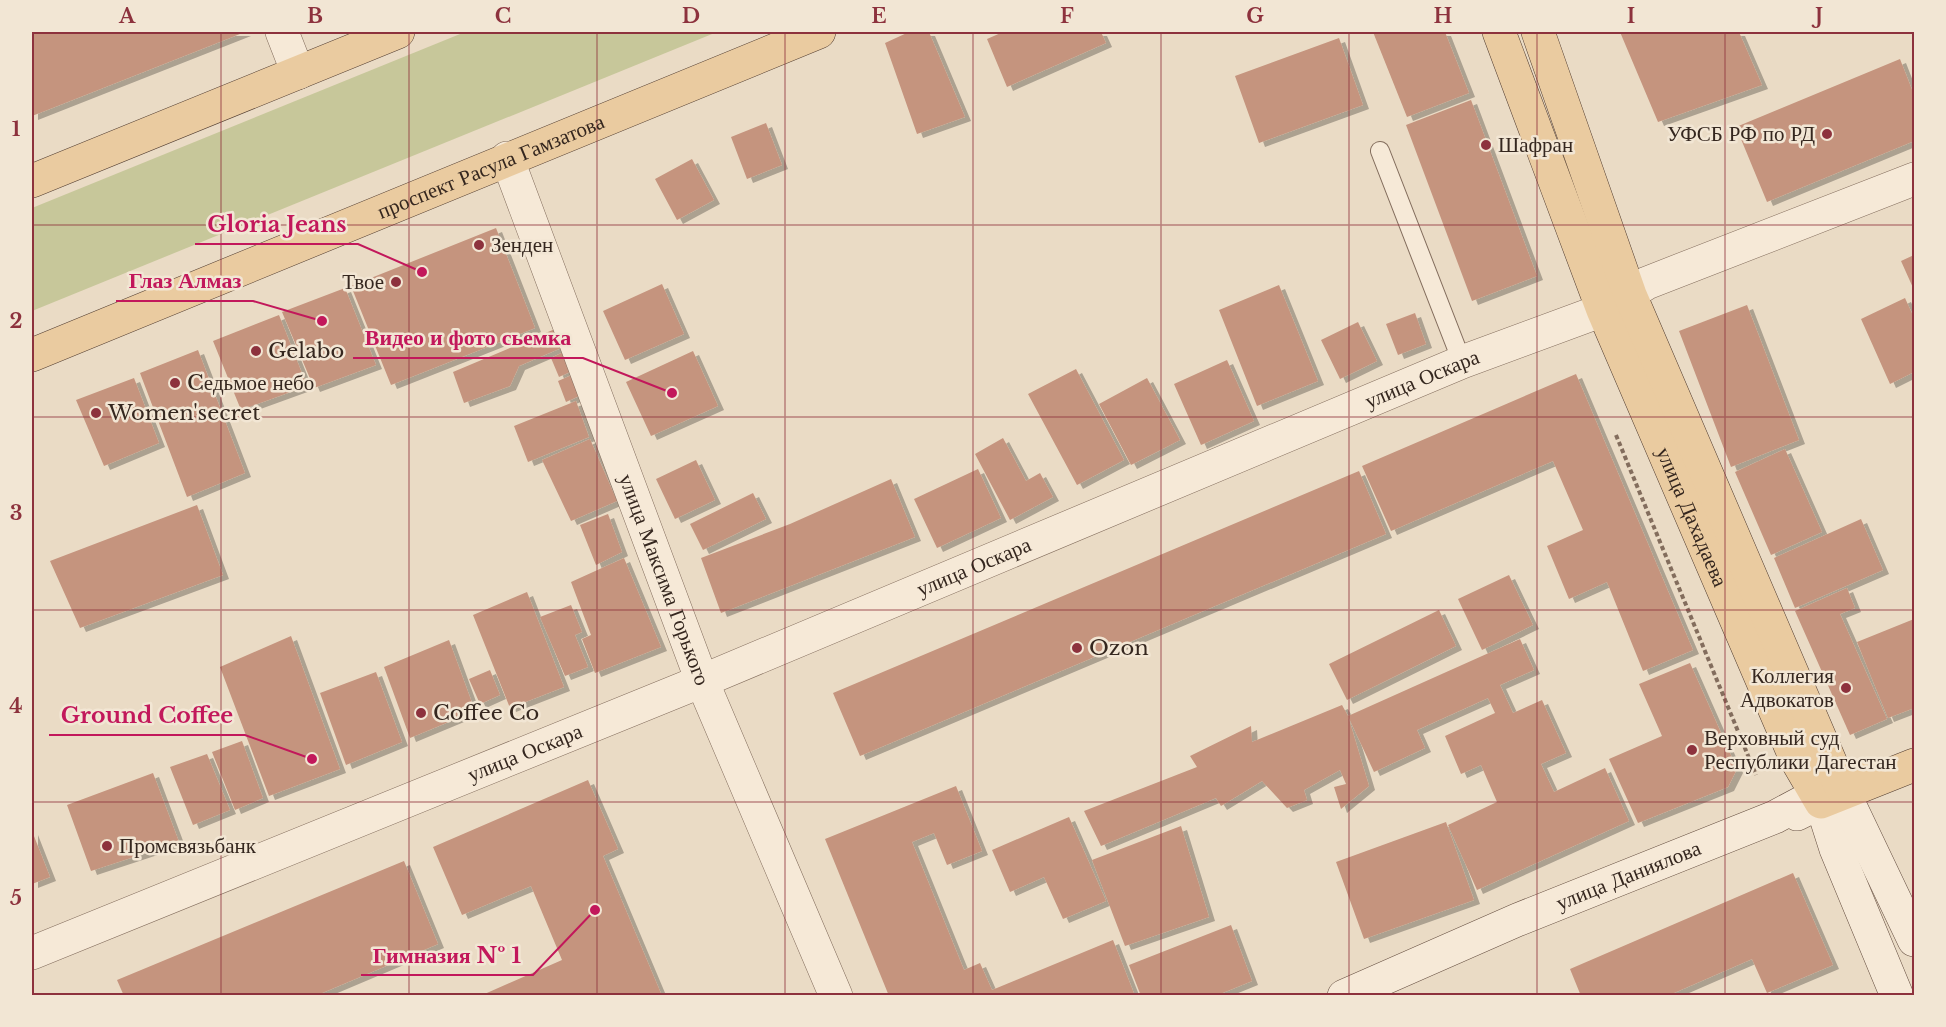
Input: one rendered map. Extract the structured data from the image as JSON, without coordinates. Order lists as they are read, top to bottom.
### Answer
{
  "streets": {
    "main road": ["проспект Расула Гамзатова", "улица Дахадаева", "улица Даниялова"],
    "street": ["улица Оскара", "улица Максима Горького"]
  },
  "crossings": [
    ["проспект Расула Гамзатова", "улица Максима Горького"],
    ["улица Оскара", "улица Дахадаева"],
    ["улица Оскара", "улица Максима Горького"],
    ["улица Дахадаева", "улица Даниялова"]
  ],
  "places": [
    "УФСБ РФ по РД",
    "Шафран",
    "Зенден",
    "Gloria Jeans",
    "Твое",
    "Глаз Алмаз",
    "Gelabo",
    "Cедьмое небо",
    "Видео и фото сьемка",
    "Women'secret",
    "Ozon",
    "Коллегия Адвокатов",
    "Coffee Co",
    "Верховный суд Республики Дагестан",
    "Ground Coffee",
    "Промсвязьбанк",
    "Гимназия № 1"
  ],
  "grid": {
    "columns": [
      "A",
      "B",
      "C",
      "D",
      "E",
      "F",
      "G",
      "H",
      "I",
      "J"
    ],
    "rows": [
      "1",
      "2",
      "3",
      "4",
      "5"
    ]
  }
}
